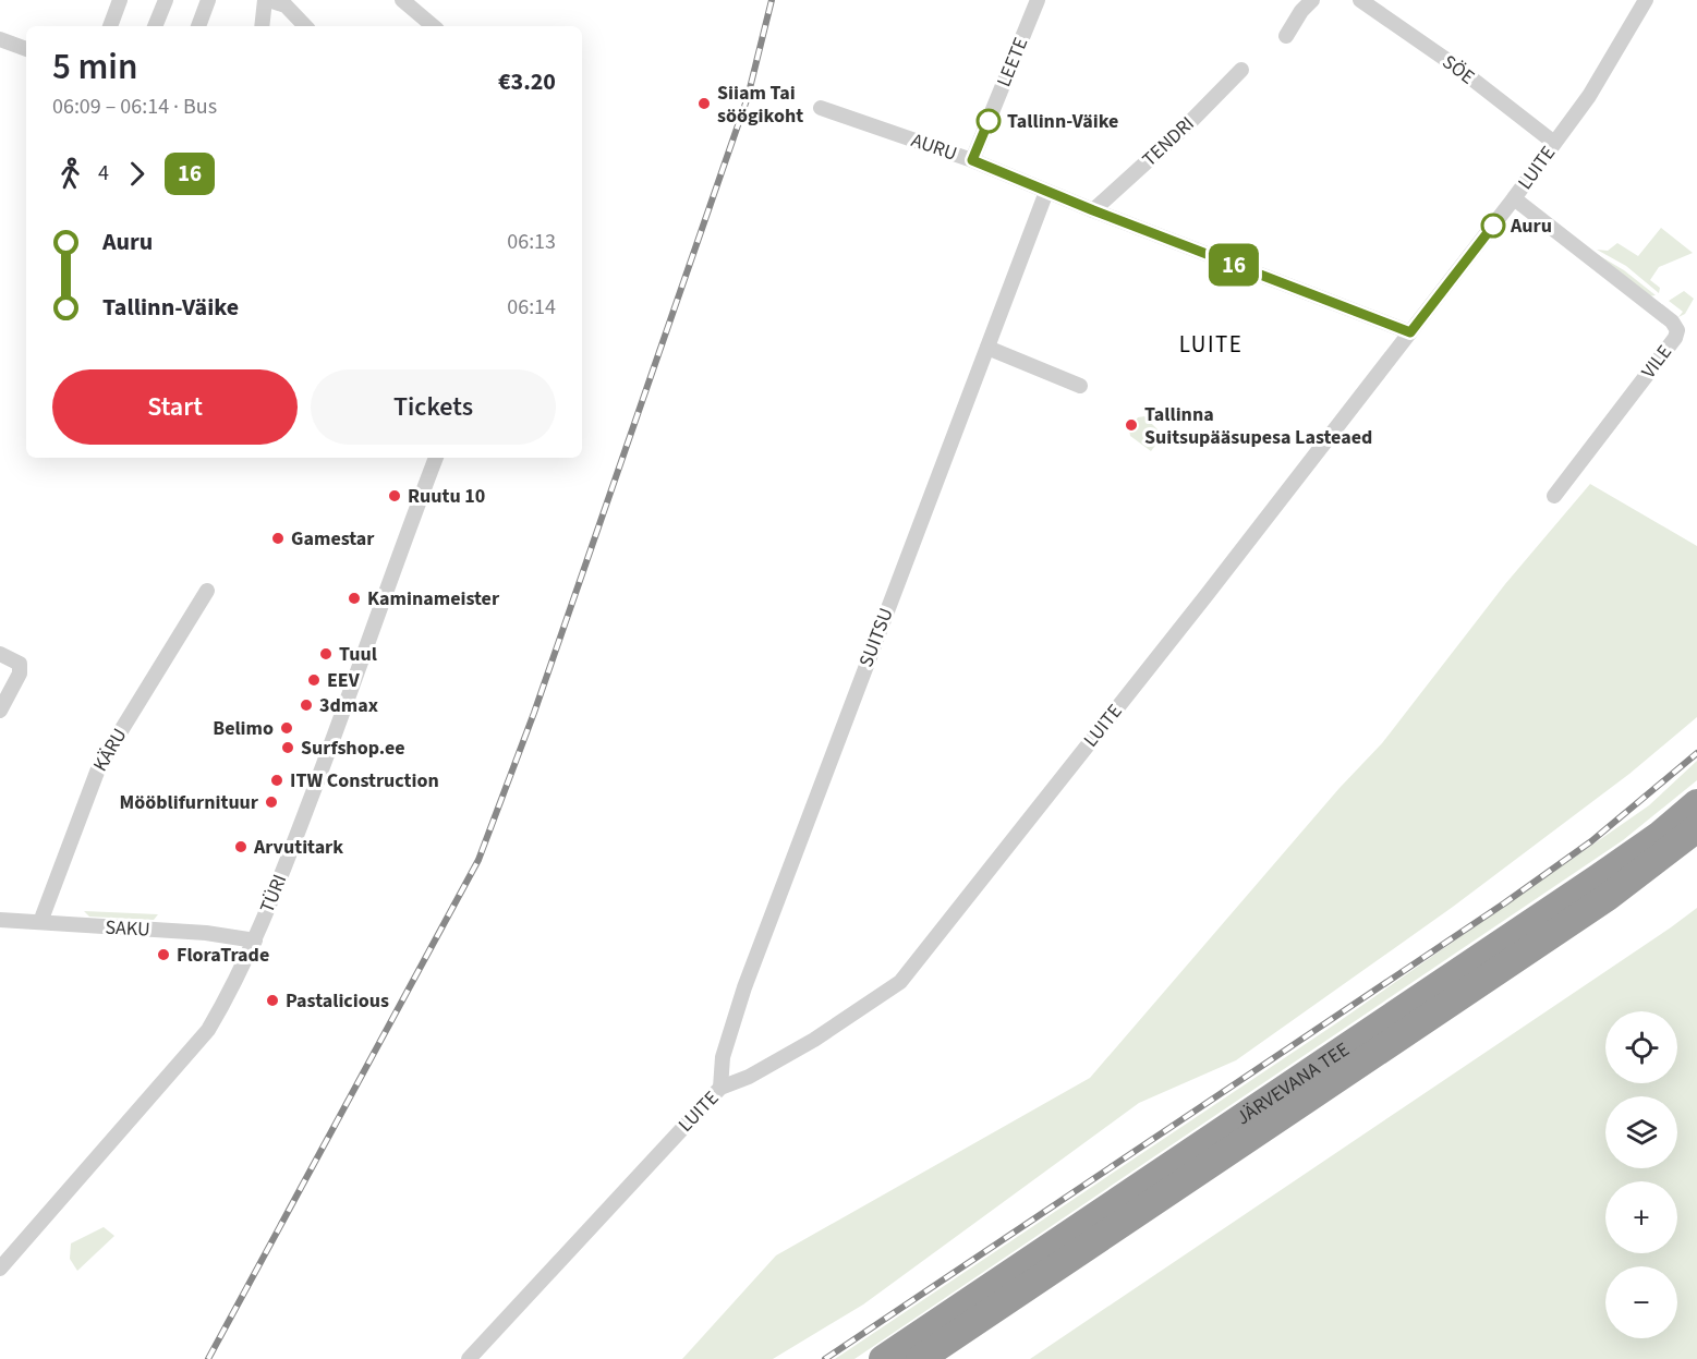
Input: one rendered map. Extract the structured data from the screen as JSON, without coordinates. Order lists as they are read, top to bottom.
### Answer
{
  "streets": {
    "highway": ["JÄRVEVANA TEE"],
    "street": [
      "LEETE",
      "SÖE",
      "TENDRI",
      "AURU",
      "LUITE",
      "VILE",
      "SUITSU",
      "KÄRU",
      "TÜRI",
      "SAKU"
    ]
  },
  "crossings": [
    ["LEETE", "AURU"],
    ["SÖE", "LUITE"],
    ["TENDRI", "AURU"],
    ["AURU", "LUITE"],
    ["AURU", "SUITSU"],
    ["LUITE", "VILE"],
    ["LUITE", "SUITSU"],
    ["KÄRU", "SAKU"],
    ["TÜRI", "SAKU"]
  ],
  "districts": ["LUITE"],
  "places": [
    "Siiam Tai söögikoht",
    "Tallinn-Väike",
    "Auru",
    "Tallinna Suitsupääsupesa Lasteaed",
    "Ruutu 10",
    "Gamestar",
    "Kaminameister",
    "Tuul",
    "EEV",
    "3dmax",
    "Belimo",
    "Surfshop.ee",
    "ITW Construction",
    "Mööblifurnituur",
    "Arvutitark",
    "FloraTrade",
    "Pastalicious"
  ],
  "lines": ["bus line 16"],
  "page": {
    "on_map": "16",
    "heading": ["5 min", "06:09 – 06:14 · Bus", "€3.20"],
    "legs": ["4", "16"],
    "list": [
      {
        "name": "Auru",
        "value": "06:13"
      },
      {
        "name": "Tallinn-Väike",
        "value": "06:14"
      }
    ],
    "buttons": ["Start", "Tickets"],
    "map_buttons": ["+", "−"]
  }
}
